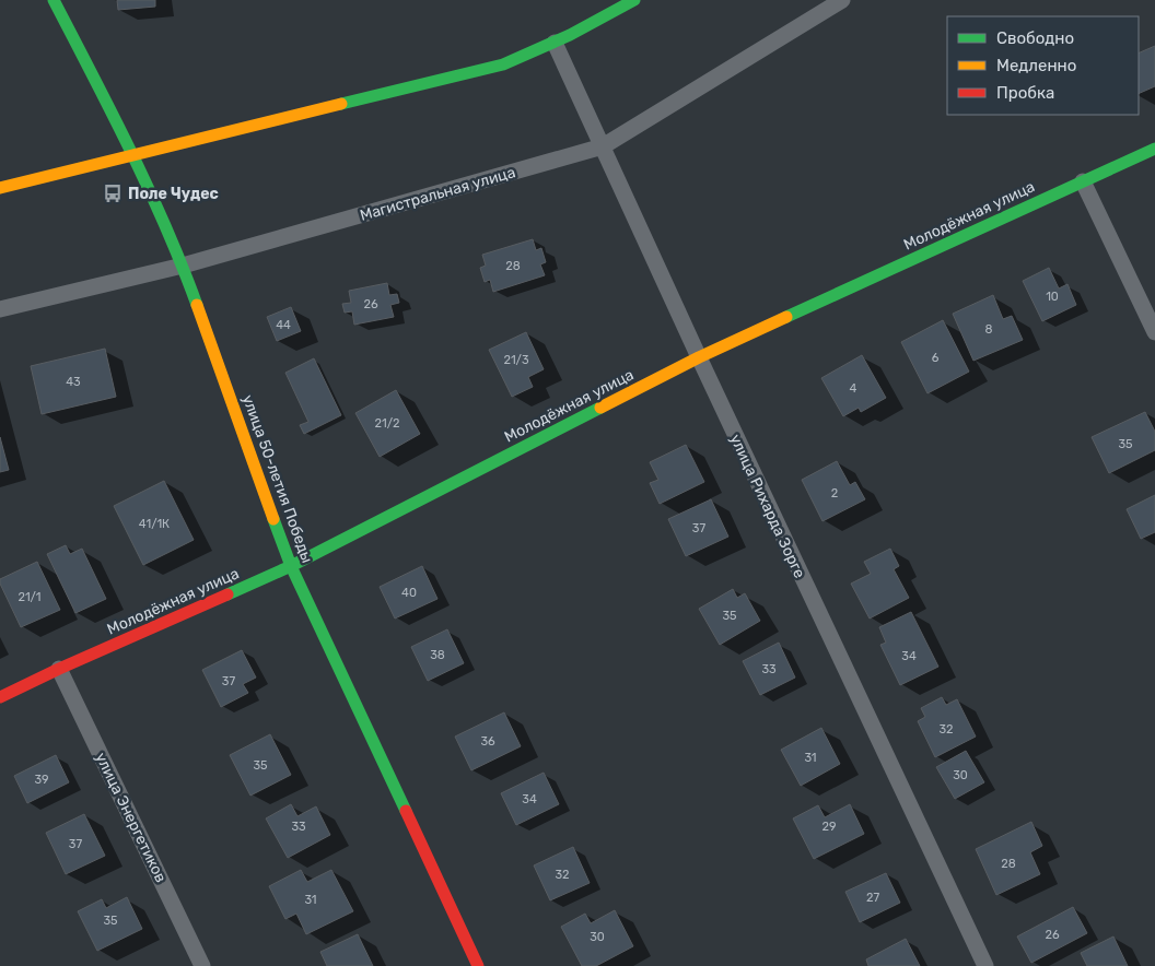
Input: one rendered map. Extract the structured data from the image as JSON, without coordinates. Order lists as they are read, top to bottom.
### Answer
{
  "streets": {
    "street": [
      "Магистральная улица",
      "Молодёжная улица",
      "улица 50-летия Победы",
      "улица Рихарда Зорге",
      "улица Энергетиков"
    ]
  },
  "crossings": [
    ["Магистральная улица", "улица 50-летия Победы"],
    ["Магистральная улица", "улица Рихарда Зорге"],
    ["Молодёжная улица", "улица 50-летия Победы"],
    ["Молодёжная улица", "улица Рихарда Зорге"],
    ["Молодёжная улица", "улица Энергетиков"]
  ],
  "places": {
    "bus stop": ["Поле Чудес"]
  },
  "house_numbers": [
    "28",
    "10",
    "26",
    "44",
    "8",
    "6",
    "21/3",
    "43",
    "4",
    "21/2",
    "35",
    "2",
    "41/1К",
    "37",
    "40",
    "21/1",
    "35",
    "38",
    "34",
    "33",
    "37",
    "32",
    "36",
    "31",
    "35",
    "30",
    "39",
    "34",
    "33",
    "29",
    "37",
    "28",
    "32",
    "27",
    "31",
    "35",
    "26",
    "30"
  ],
  "legend": ["Свободно", "Медленно", "Пробка"]
}
